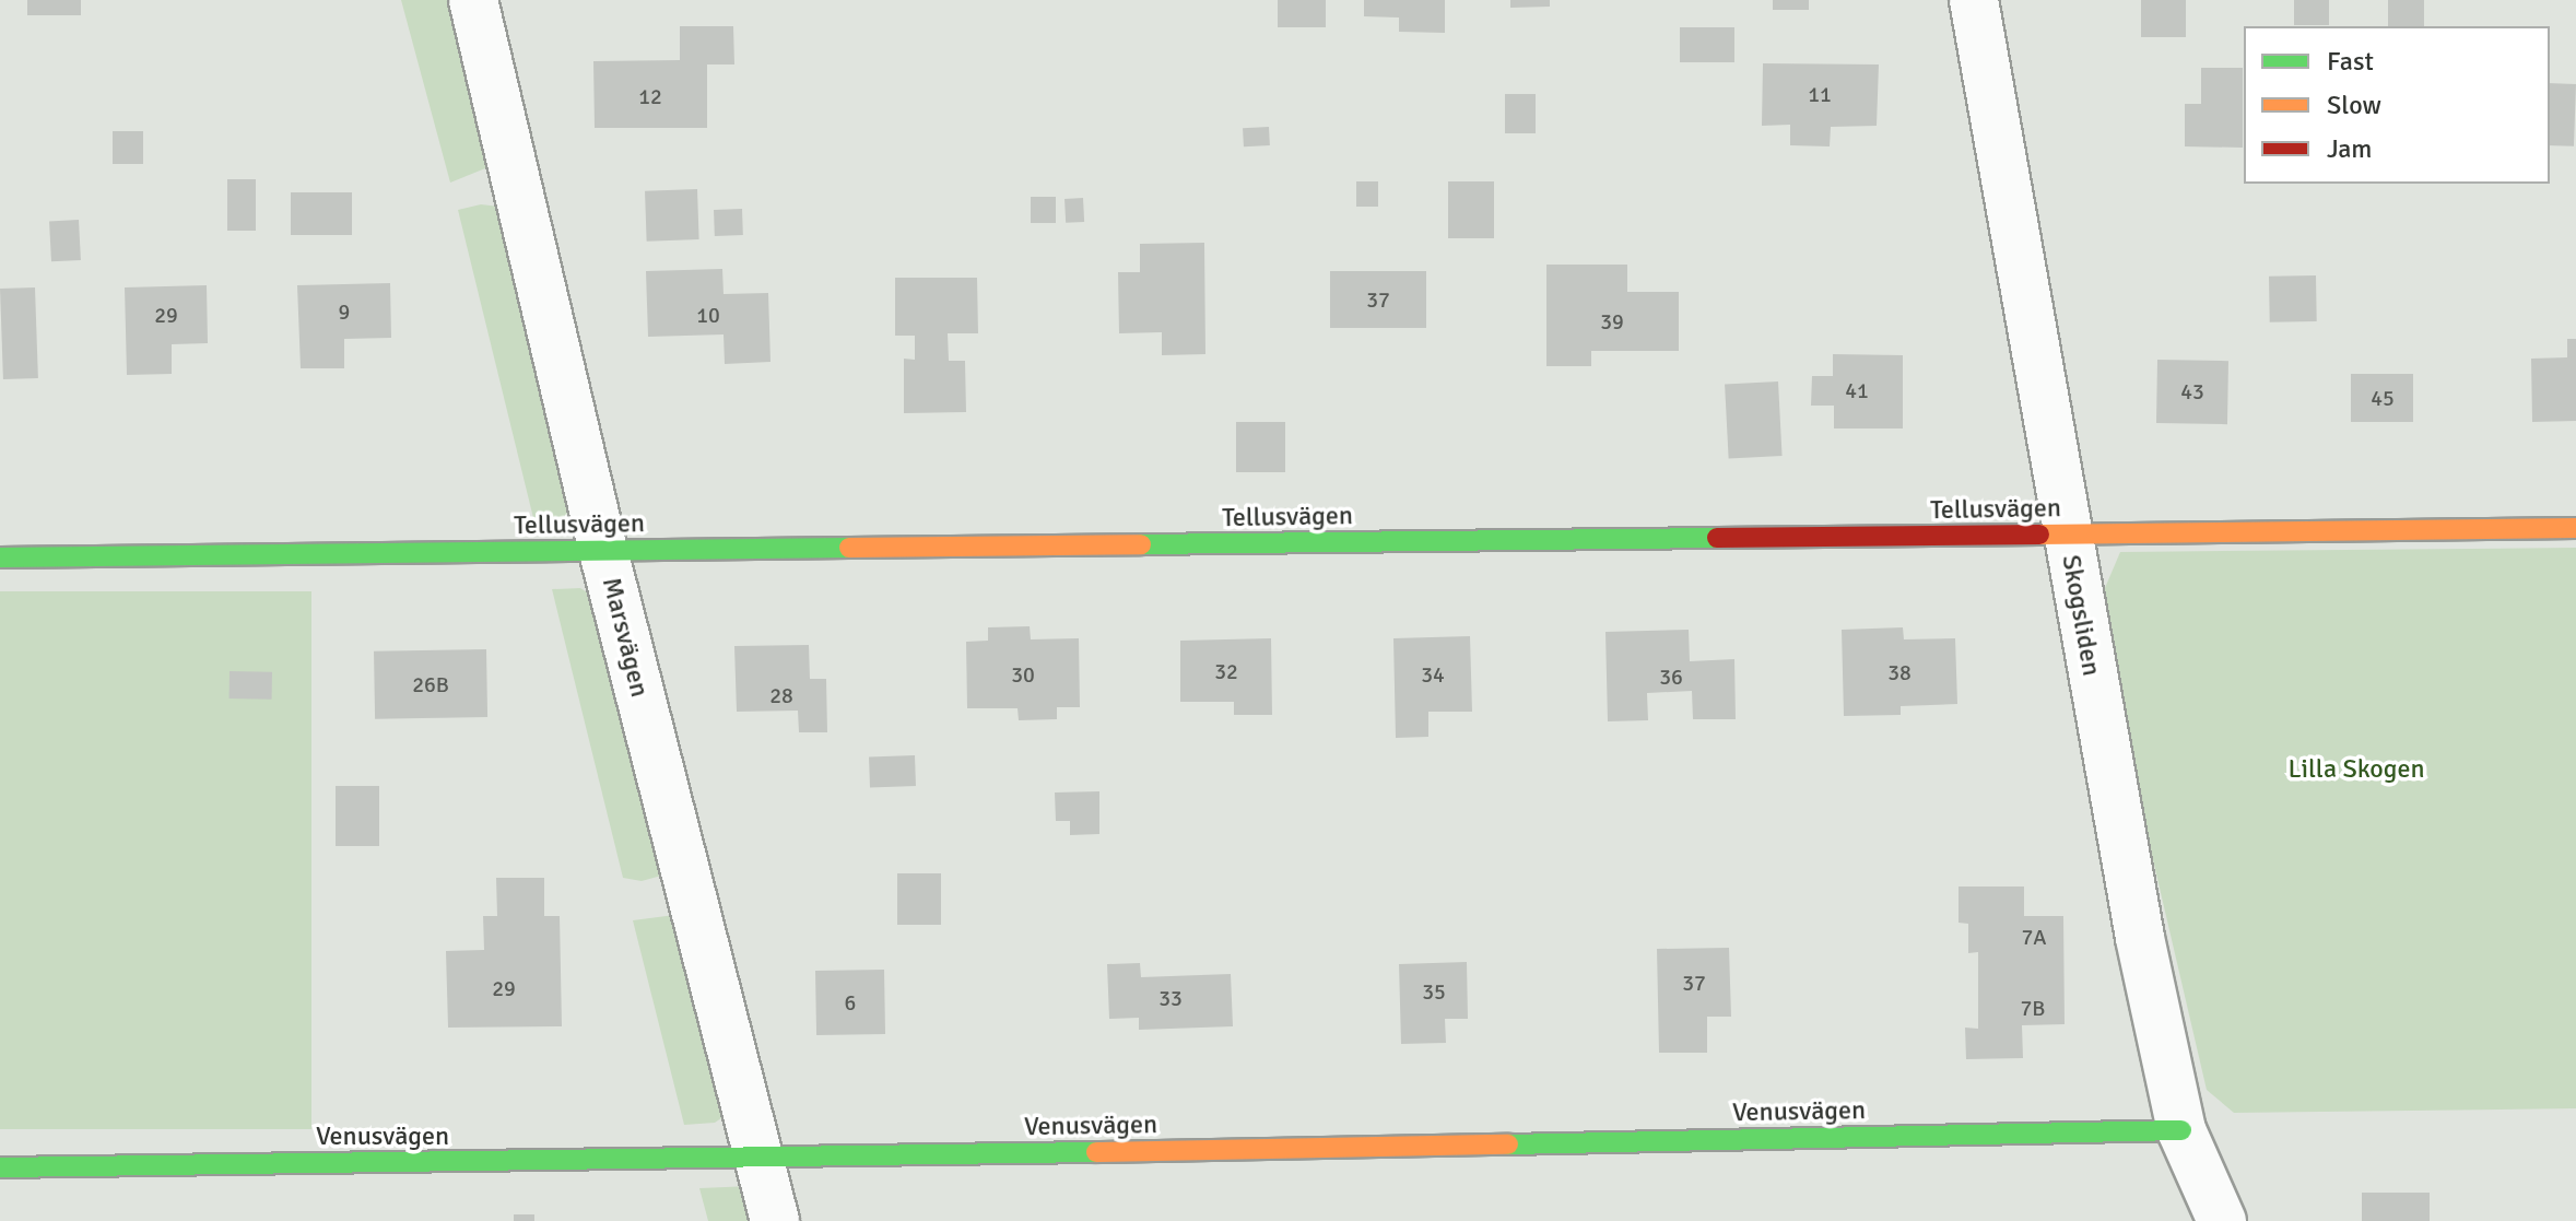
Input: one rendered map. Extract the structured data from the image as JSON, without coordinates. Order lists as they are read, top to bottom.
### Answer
{
  "streets": {
    "street": [
      "Tellusvägen",
      "Skogsliden",
      "Marsvägen",
      "Venusvägen"
    ]
  },
  "crossings": [
    ["Tellusvägen", "Skogsliden"],
    ["Tellusvägen", "Marsvägen"],
    ["Skogsliden", "Venusvägen"],
    ["Marsvägen", "Venusvägen"]
  ],
  "parks": ["Lilla Skogen"],
  "house_numbers": [
    "11",
    "12",
    "37",
    "9",
    "29",
    "10",
    "39",
    "41",
    "43",
    "45",
    "32",
    "38",
    "30",
    "34",
    "36",
    "26B",
    "28",
    "7A",
    "37",
    "29",
    "35",
    "33",
    "6",
    "7B"
  ],
  "legend": ["Fast", "Slow", "Jam"]
}
